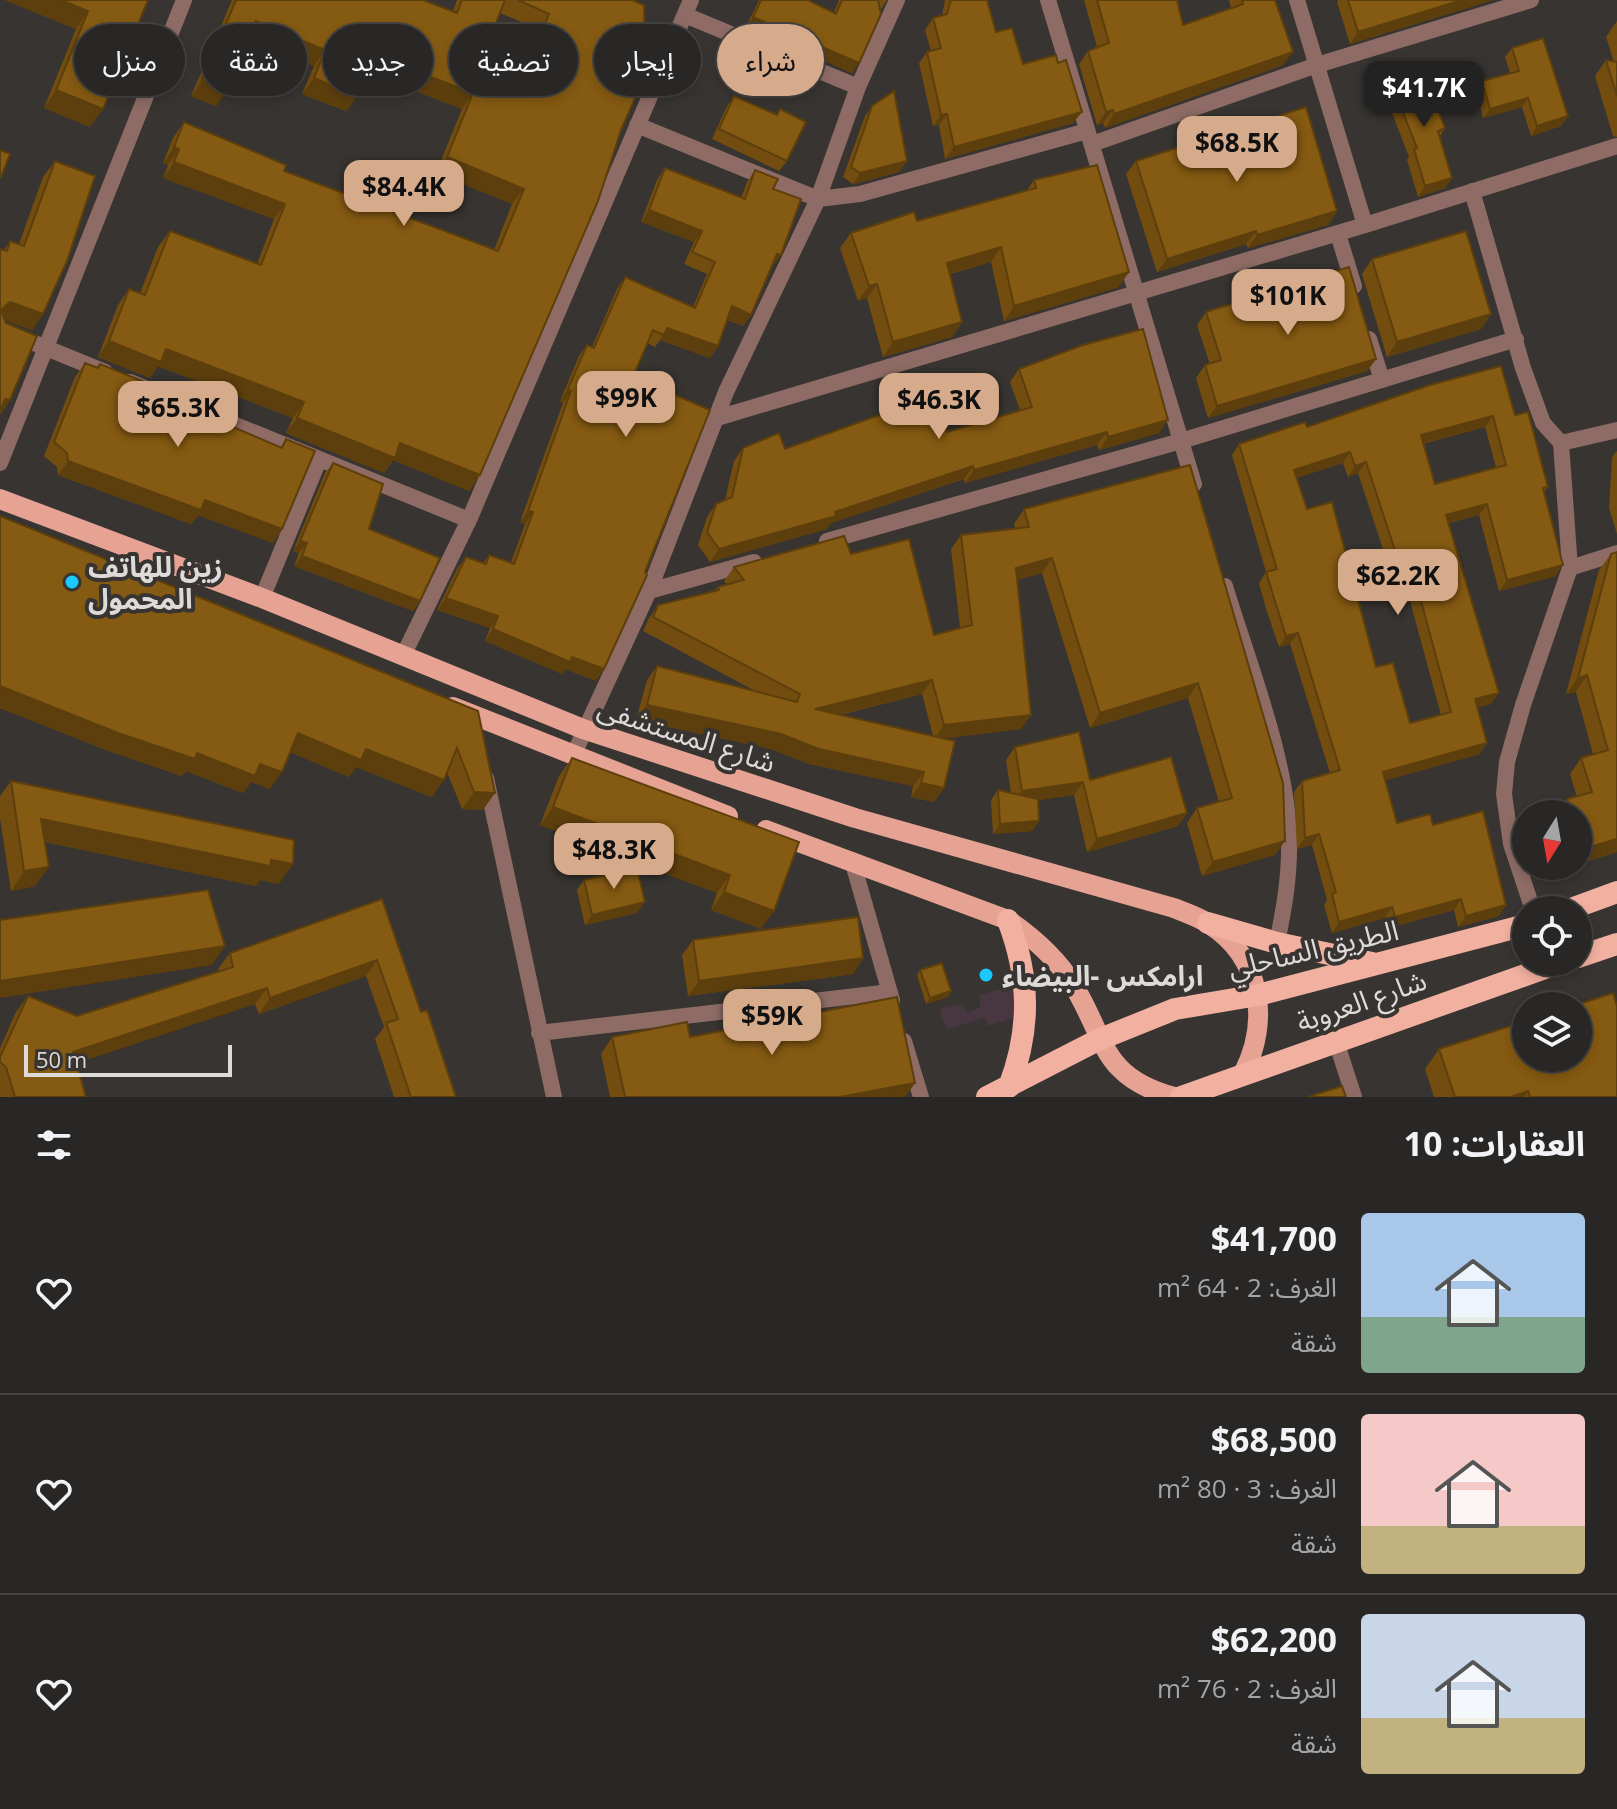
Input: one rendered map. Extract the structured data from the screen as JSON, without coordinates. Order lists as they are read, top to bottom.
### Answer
{
  "streets": {
    "highway": ["الطريق الساحلي", "شارع العروبة"],
    "main road": ["شارع المستشفى"]
  },
  "crossings": [
    ["شارع المستشفى", "الطريق الساحلي"],
    ["شارع المستشفى", "شارع العروبة"]
  ],
  "places": ["زين للهاتف المحمول", "ارامكس -البيضاء"],
  "scale_bar": "50 m",
  "north": "bottom",
  "page": {
    "chip": [
      "شراء",
      "إيجار",
      "تصفية",
      "جديد",
      "شقة",
      "منزل"
    ],
    "price": [
      "$41.7K",
      "$68.5K",
      "$84.4K",
      "$101K",
      "$99K",
      "$46.3K",
      "$65.3K",
      "$62.2K",
      "$48.3K",
      "$59K"
    ],
    "scale": "50 m",
    "heading": "العقارات: 10",
    "list": [
      {
        "name": "$41,700",
        "note": "الغرف: 2 · 64 m² · شقة"
      },
      {
        "name": "$68,500",
        "note": "الغرف: 3 · 80 m² · شقة"
      },
      {
        "name": "$62,200",
        "note": "الغرف: 2 · 76 m² · شقة"
      }
    ]
  }
}
